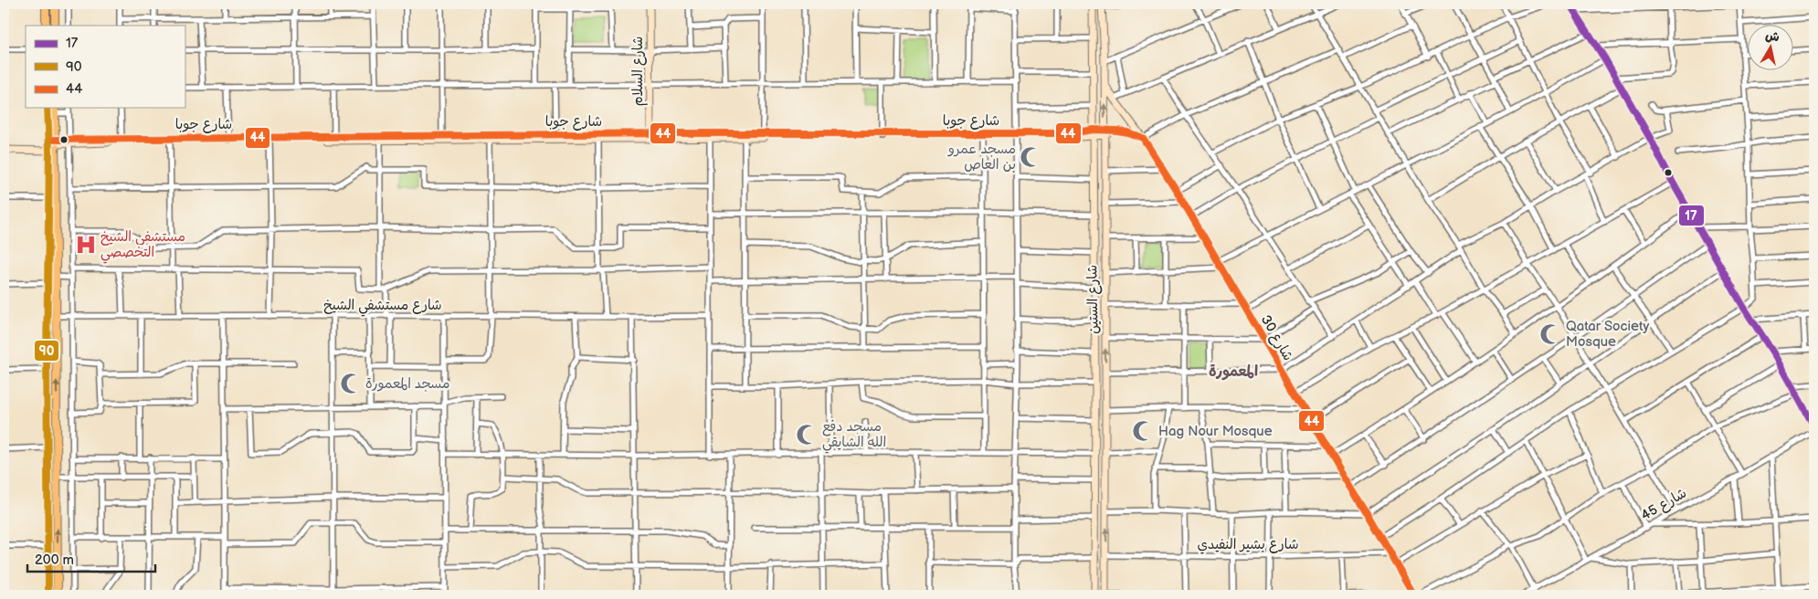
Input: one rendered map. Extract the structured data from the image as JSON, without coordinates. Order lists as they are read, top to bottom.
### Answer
{
  "streets": {
    "street": [
      "شارع السلام",
      "شارع جوبا",
      "شارع الستين",
      "شارع مستشفي الشيخ",
      "شارع 30",
      "شارع 45",
      "شارع بشير النفيدي"
    ]
  },
  "crossings": [
    ["شارع السلام", "شارع جوبا"],
    ["شارع جوبا", "شارع الستين"],
    ["شارع الستين", "شارع 30"],
    ["شارع الستين", "شارع بشير النفيدي"],
    ["شارع 30", "شارع بشير النفيدي"]
  ],
  "districts": ["المعمورة"],
  "places": {
    "mosque": [
      "مسجد عمرو بن العاص",
      "Qatar Society Mosque",
      "مسجد المعمورة",
      "Hag Nour Mosque",
      "مسجد دفع الله الشايقي"
    ],
    "hospital": ["مستشفى الشيخ التخصصي"]
  },
  "lines": ["transit line 17", "transit line 90", "transit line 44"],
  "legend": ["17", "90", "44"],
  "scale_bar": "200 m",
  "north": "top"
}
